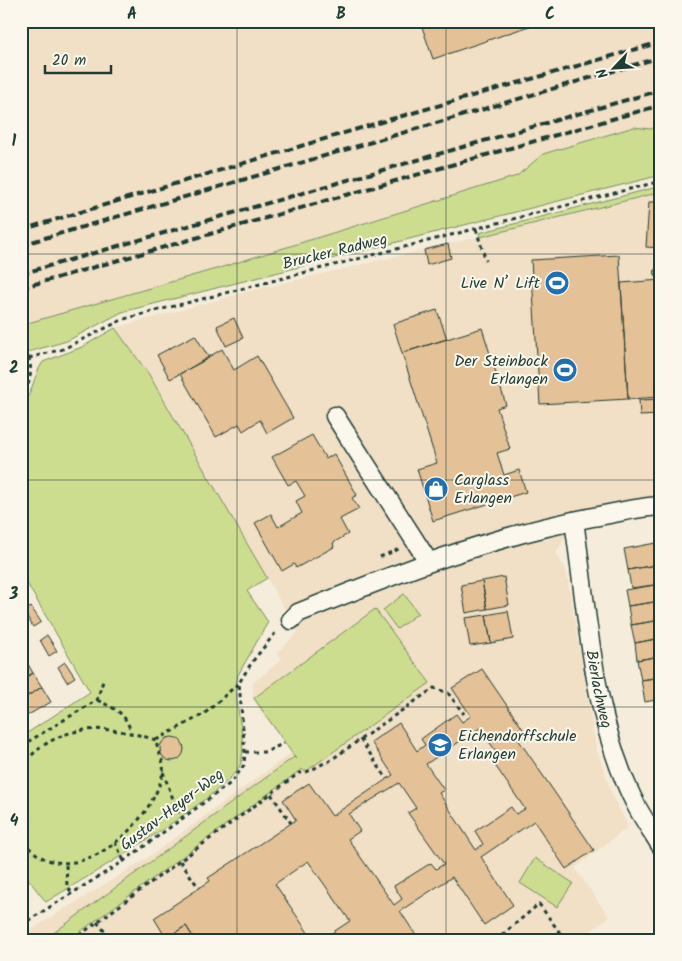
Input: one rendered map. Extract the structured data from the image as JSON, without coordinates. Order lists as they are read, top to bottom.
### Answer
{
  "streets": {
    "street": ["Bierlachweg"],
    "path": ["Brucker Radweg", "Gustav-Heyer-Weg"]
  },
  "places": {
    "sports": ["Live N’ Lift", "Der Steinbock Erlangen"],
    "shop": ["Carglass Erlangen"],
    "school or university": ["Eichendorffschule Erlangen"]
  },
  "scale_bar": "20 m",
  "north": "bottom left",
  "grid": {
    "columns": ["A", "B", "C"],
    "rows": [
      "1",
      "2",
      "3",
      "4"
    ]
  }
}
